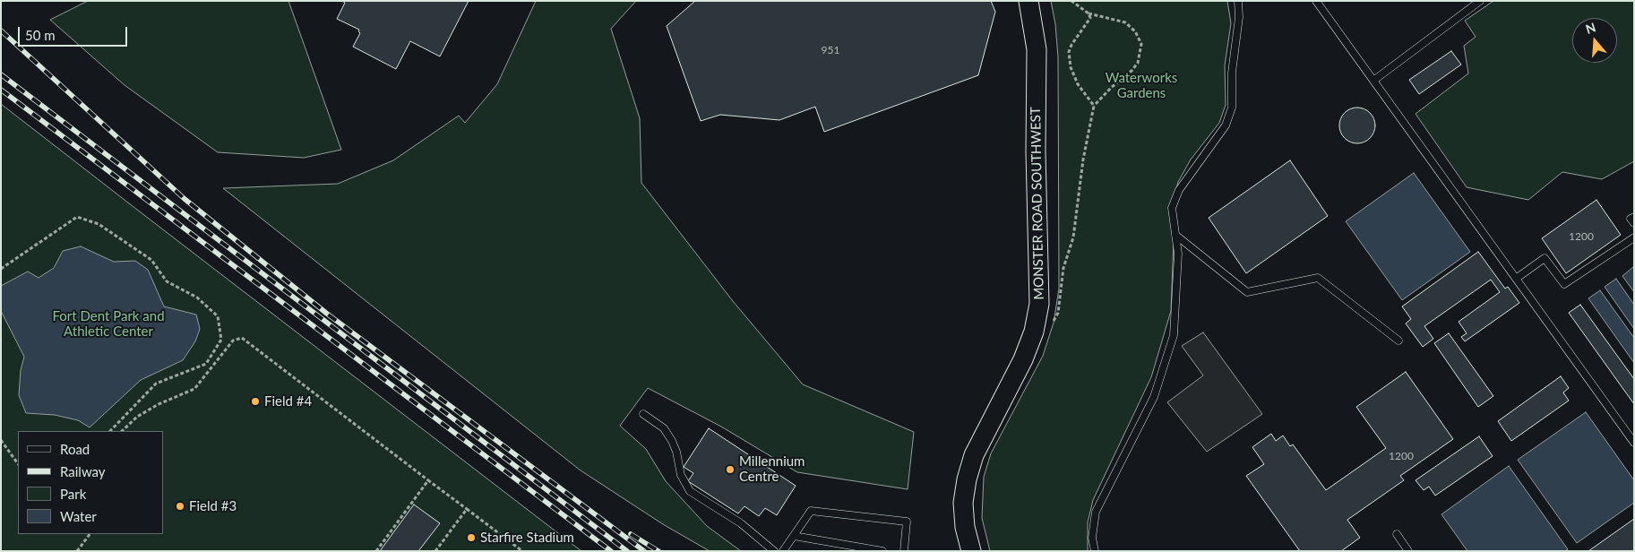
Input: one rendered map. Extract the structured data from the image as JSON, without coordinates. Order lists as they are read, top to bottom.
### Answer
{
  "streets": {
    "street": ["MONSTER ROAD SOUTHWEST"]
  },
  "parks": ["Waterworks Gardens", "Fort Dent Park and Athletic Center"],
  "places": [
    "Field #4",
    "Millennium Centre",
    "Field #3",
    "Starfire Stadium"
  ],
  "house_numbers": ["951", "1200", "1200"],
  "legend": [
    "Road",
    "Railway",
    "Park",
    "Water"
  ],
  "scale_bar": "50 m",
  "north": "top"
}
